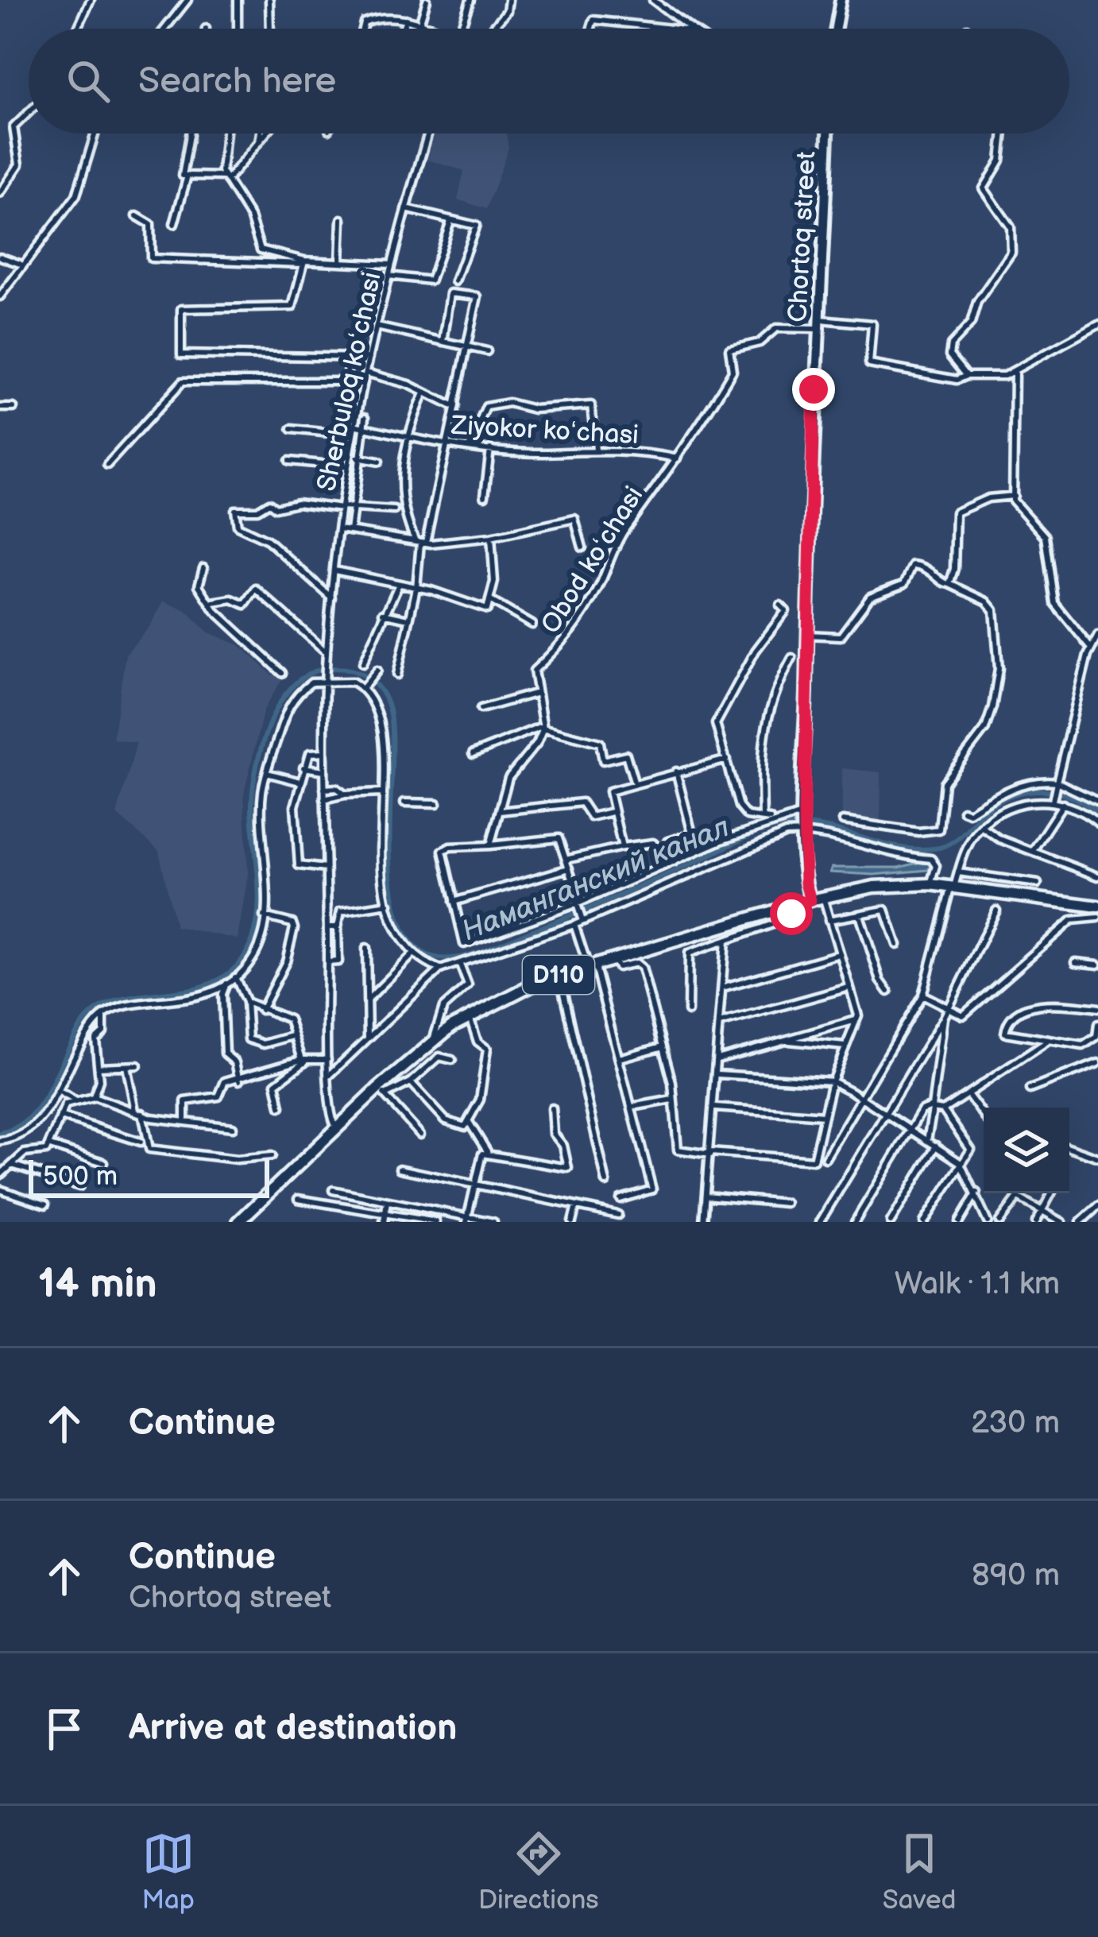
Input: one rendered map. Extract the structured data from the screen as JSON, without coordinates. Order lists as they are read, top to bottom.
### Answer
{
  "streets": {
    "main road": ["Chortoq street", "D110"],
    "street": ["Sherbuloq koʻchasi", "Ziyokor koʻchasi", "Obod koʻchasi"]
  },
  "crossings": [
    ["Chortoq street", "D110"],
    ["Sherbuloq koʻchasi", "Ziyokor koʻchasi"],
    ["Sherbuloq koʻchasi", "D110"],
    ["Ziyokor koʻchasi", "Obod koʻchasi"]
  ],
  "water": ["Наманганский канал"],
  "scale_bar": "500 m",
  "page": {
    "search": "Search here",
    "scale": "500 m",
    "heading": ["14 min", "Walk · 1.1 km"],
    "list": [
      ["Continue", "230 m"],
      ["Continue", "Chortoq street", "890 m"],
      "Arrive at destination"
    ],
    "nav": ["Map", "Directions", "Saved"]
  }
}
